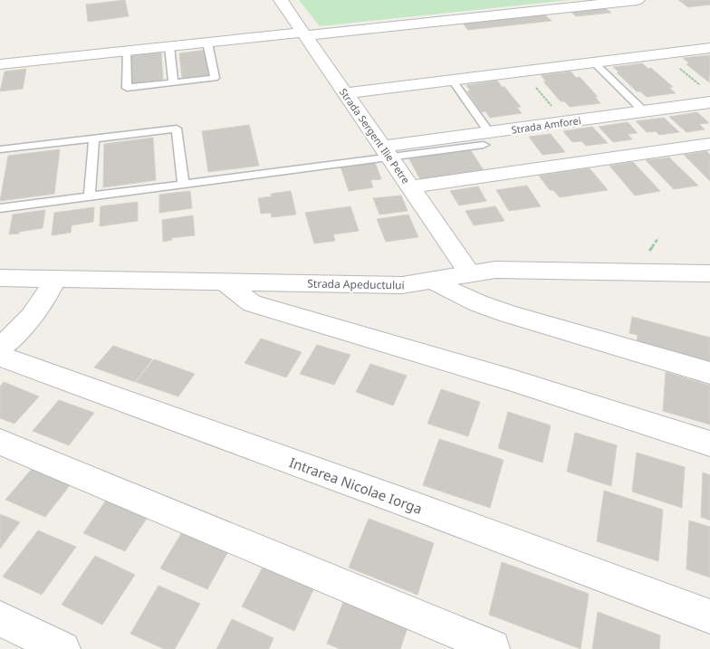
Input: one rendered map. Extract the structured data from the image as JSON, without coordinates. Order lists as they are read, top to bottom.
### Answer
{
  "streets": {
    "street": [
      "Strada Amforei",
      "Strada Sergent Ilie Petre",
      "Strada Apeductului",
      "Intrarea Nicolae Iorga"
    ]
  },
  "crossings": [
    ["Strada Amforei", "Strada Sergent Ilie Petre"],
    ["Strada Sergent Ilie Petre", "Strada Apeductului"]
  ]
}
